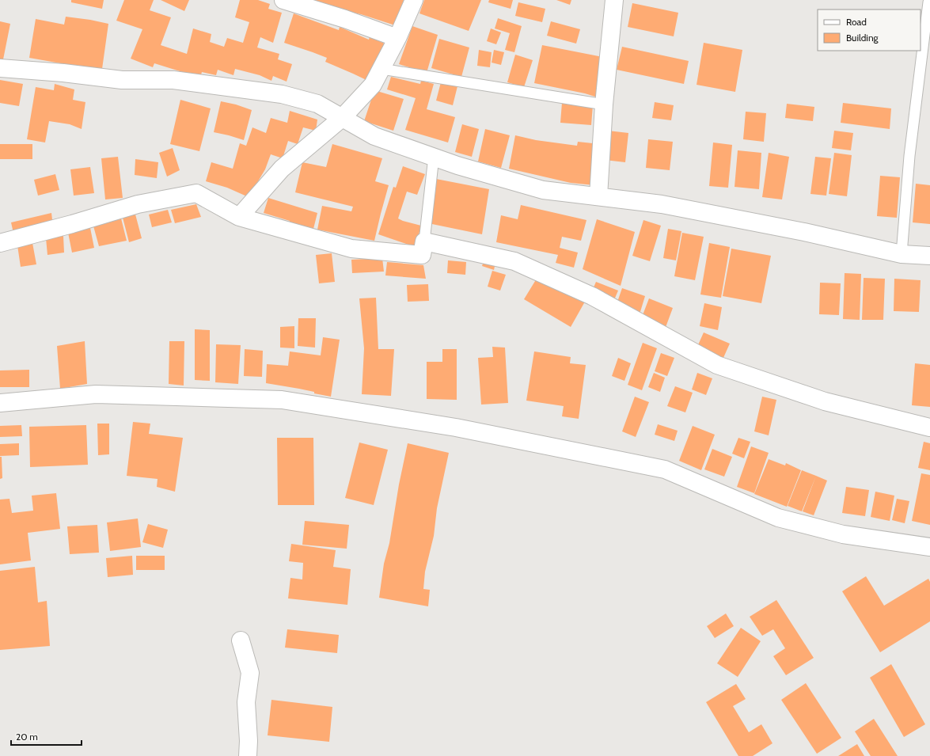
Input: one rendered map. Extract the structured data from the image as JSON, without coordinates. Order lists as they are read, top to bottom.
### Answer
{
  "legend": ["Road", "Building"],
  "scale_bar": "20 m"
}
